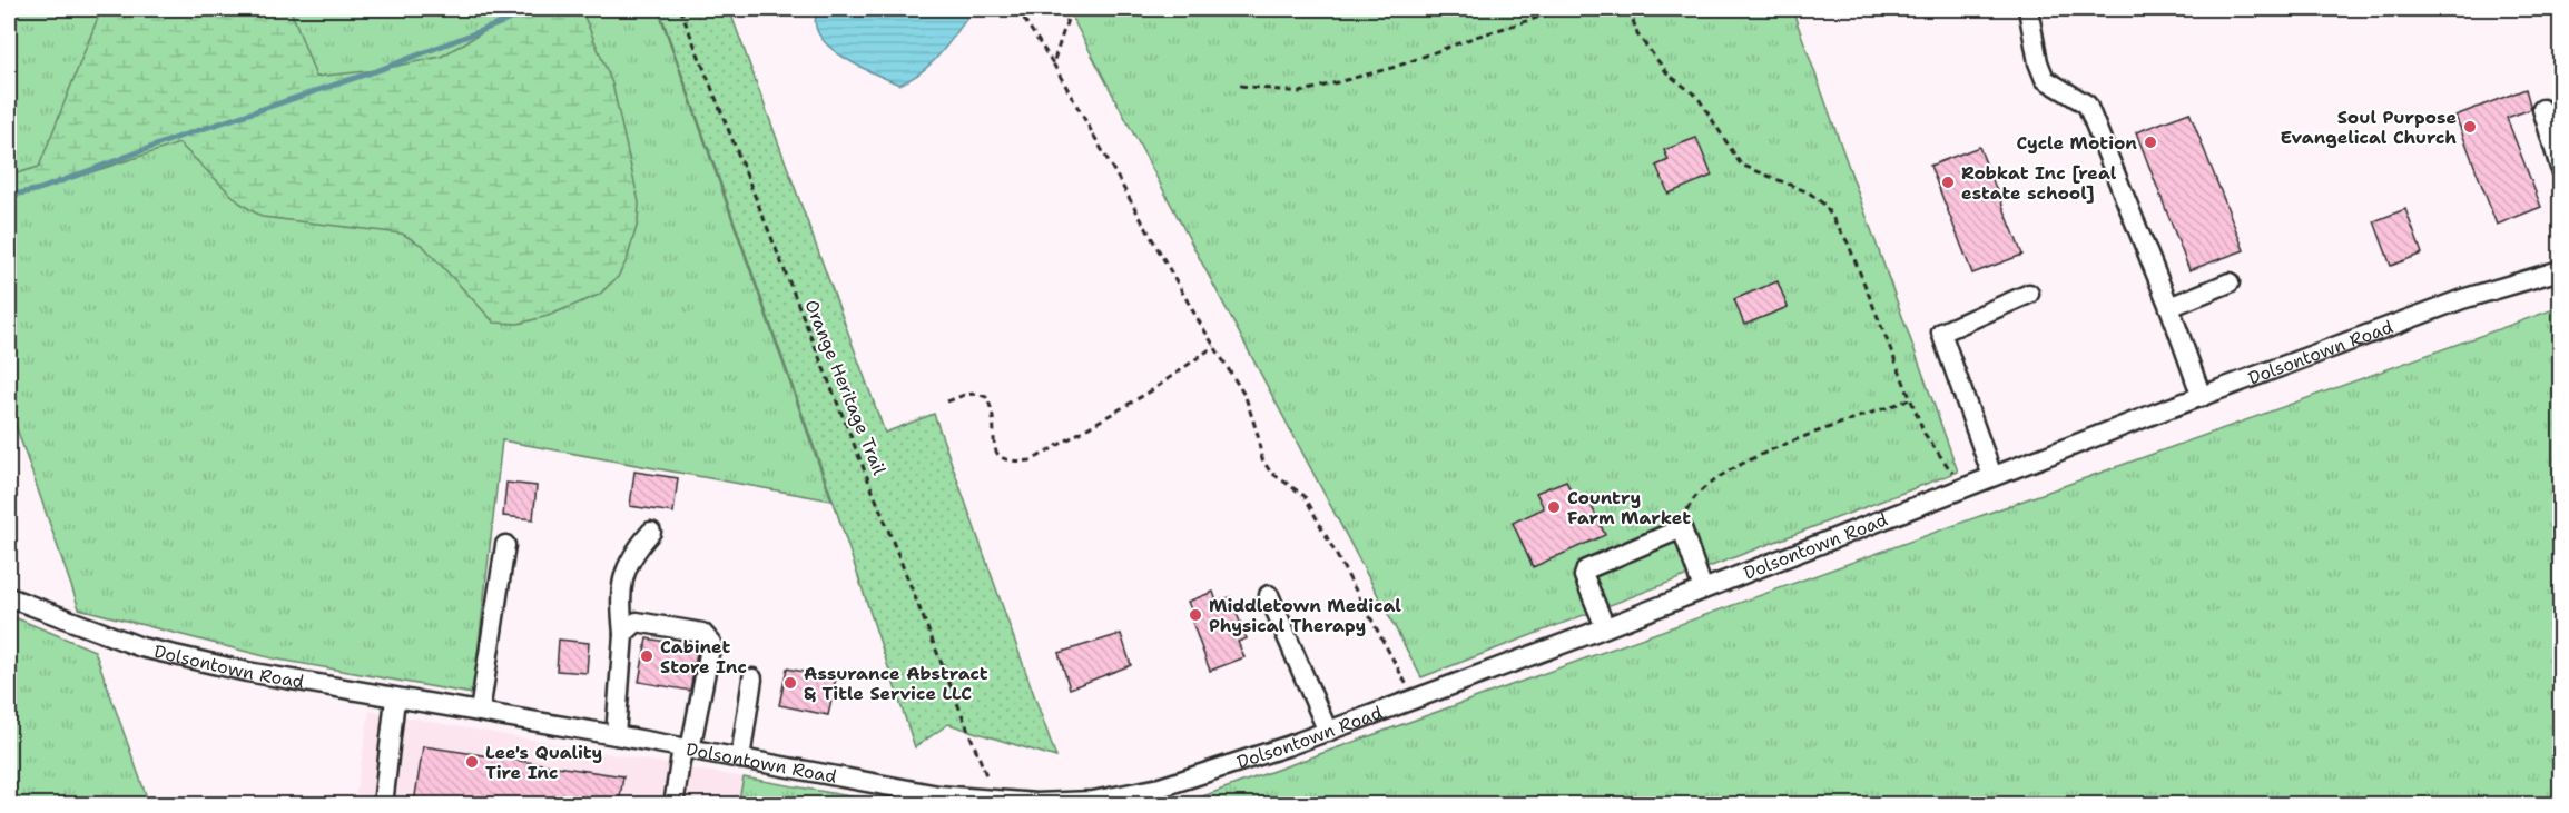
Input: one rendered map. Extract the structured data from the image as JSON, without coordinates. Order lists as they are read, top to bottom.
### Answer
{
  "streets": {
    "street": ["Dolsontown Road"],
    "path": ["Orange Heritage Trail"]
  },
  "places": [
    "Soul Purpose Evangelical Church",
    "Cycle Motion",
    "Robkat Inc [real estate school]",
    "Country Farm Market",
    "Middletown Medical Physical Therapy",
    "Cabinet Store Inc",
    "Assurance Abstract & Title Service LLC",
    "Lee's Quality Tire Inc"
  ]
}
